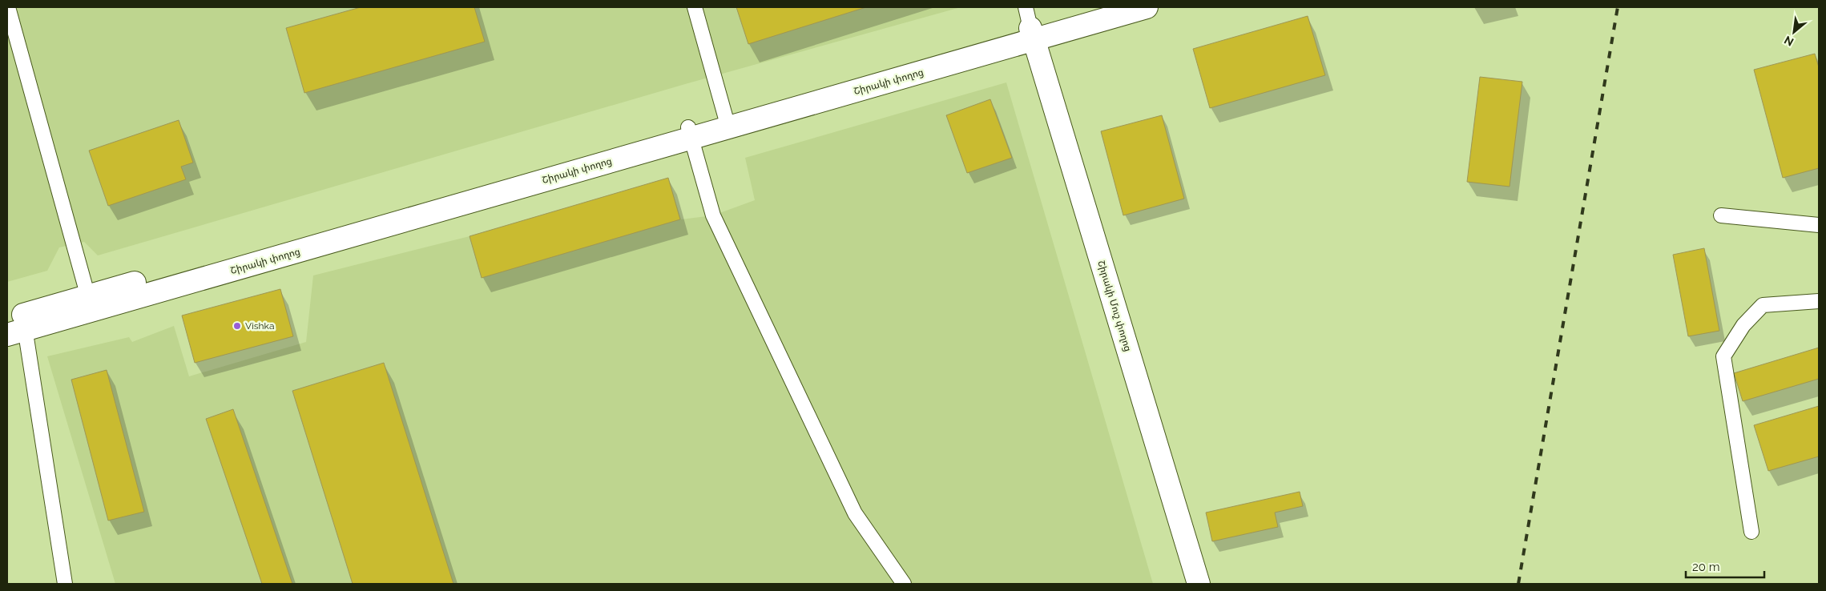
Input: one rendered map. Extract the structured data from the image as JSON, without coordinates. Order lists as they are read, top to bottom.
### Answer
{
  "streets": {
    "main road": ["Շիրակի փողոց", "Շիրակի Մուշ փողոց"]
  },
  "crossings": [
    ["Շիրակի փողոց", "Շիրակի Մուշ փողոց"]
  ],
  "places": ["Vishka"],
  "scale_bar": "20 m",
  "north": "bottom left"
}
